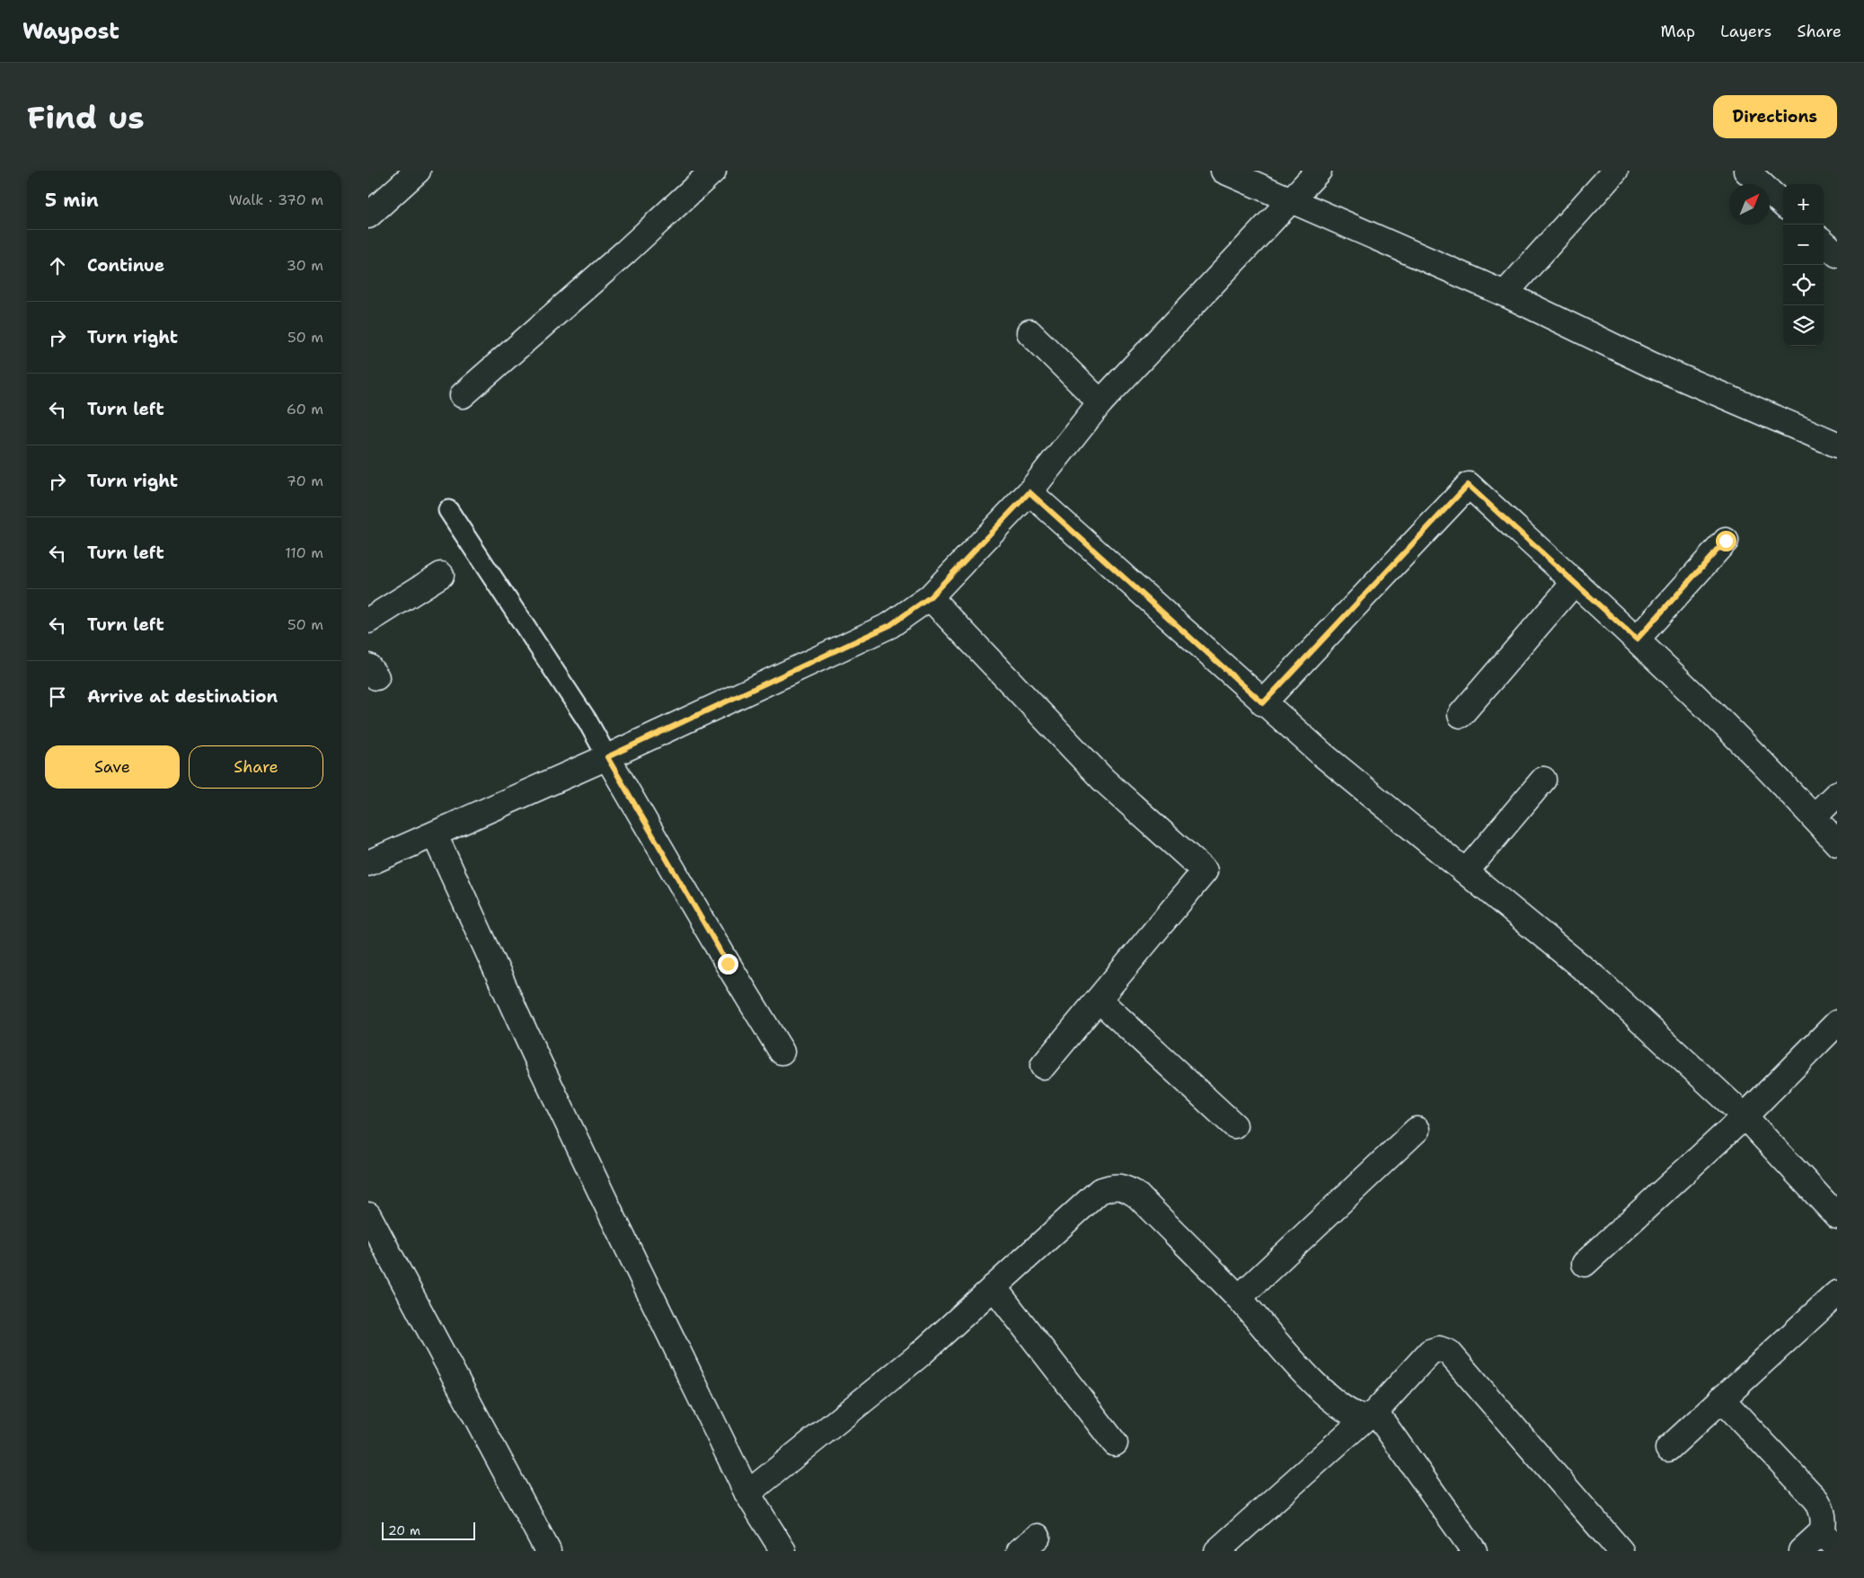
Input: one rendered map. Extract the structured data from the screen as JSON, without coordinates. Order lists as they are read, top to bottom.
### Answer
{
  "scale_bar": "20 m",
  "north": "top right",
  "page": {
    "header": "Waypost",
    "nav": ["Map", "Layers", "Share"],
    "buttons": [
      "Directions",
      ["Save", "Share"]
    ],
    "title": "Find us",
    "heading": ["5 min", "Walk · 370 m"],
    "map_buttons": ["+", "−"],
    "list": [
      ["Continue", "30 m"],
      ["Turn right", "50 m"],
      ["Turn left", "60 m"],
      ["Turn right", "70 m"],
      ["Turn left", "110 m"],
      ["Turn left", "50 m"],
      "Arrive at destination"
    ],
    "scale": "20 m"
  }
}
